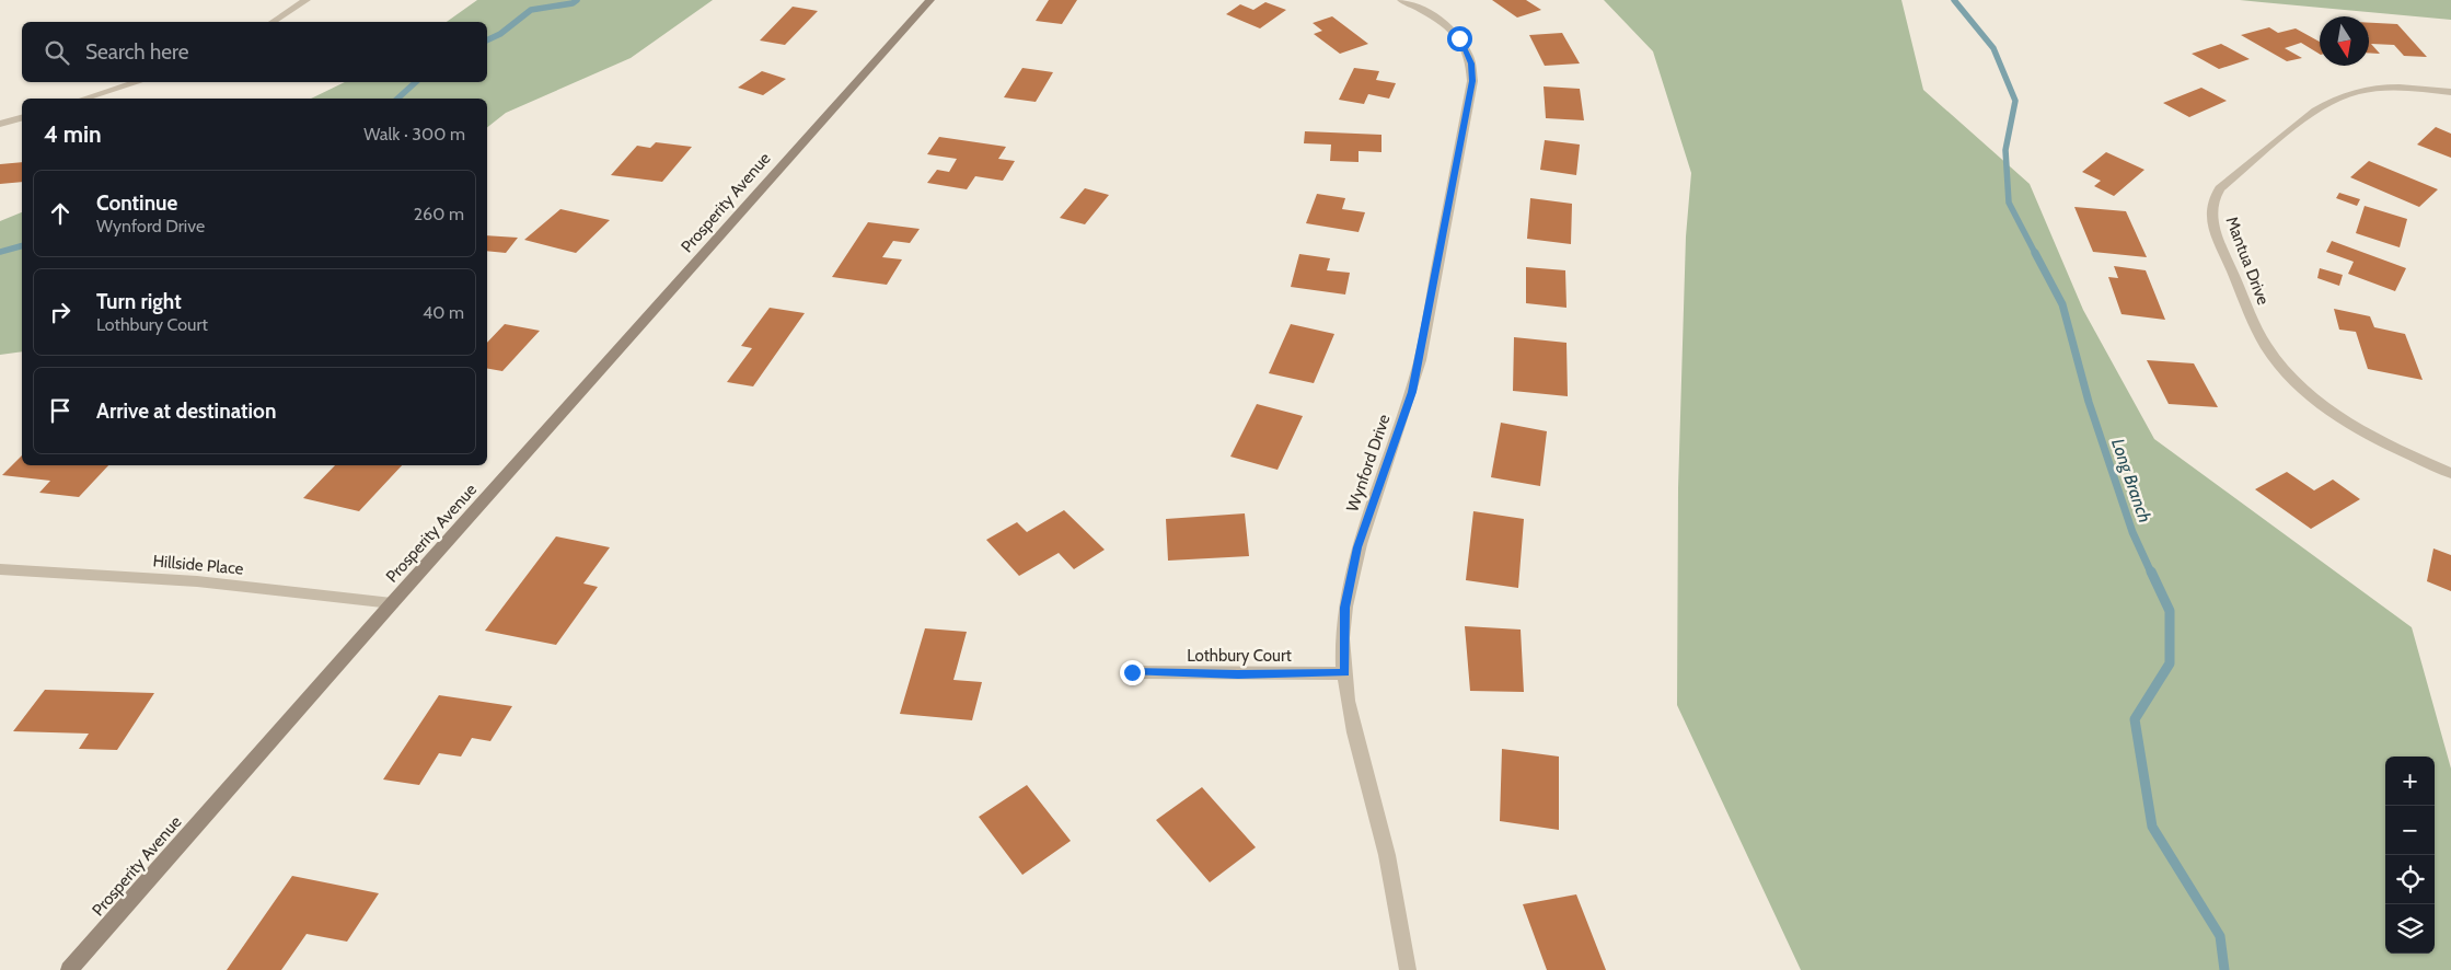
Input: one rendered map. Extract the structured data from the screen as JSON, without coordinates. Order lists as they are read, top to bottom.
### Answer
{
  "streets": {
    "main road": ["Prosperity Avenue"],
    "street": [
      "Mantua Drive",
      "Wynford Drive",
      "Hillside Place",
      "Lothbury Court"
    ]
  },
  "crossings": [
    ["Prosperity Avenue", "Hillside Place"],
    ["Wynford Drive", "Lothbury Court"]
  ],
  "water": ["Long Branch"],
  "north": "bottom",
  "page": {
    "search": "Search here",
    "heading": ["4 min", "Walk · 300 m"],
    "list": [
      ["Continue", "Wynford Drive", "260 m"],
      ["Turn right", "Lothbury Court", "40 m"],
      "Arrive at destination"
    ],
    "map_buttons": ["+", "−"]
  }
}
